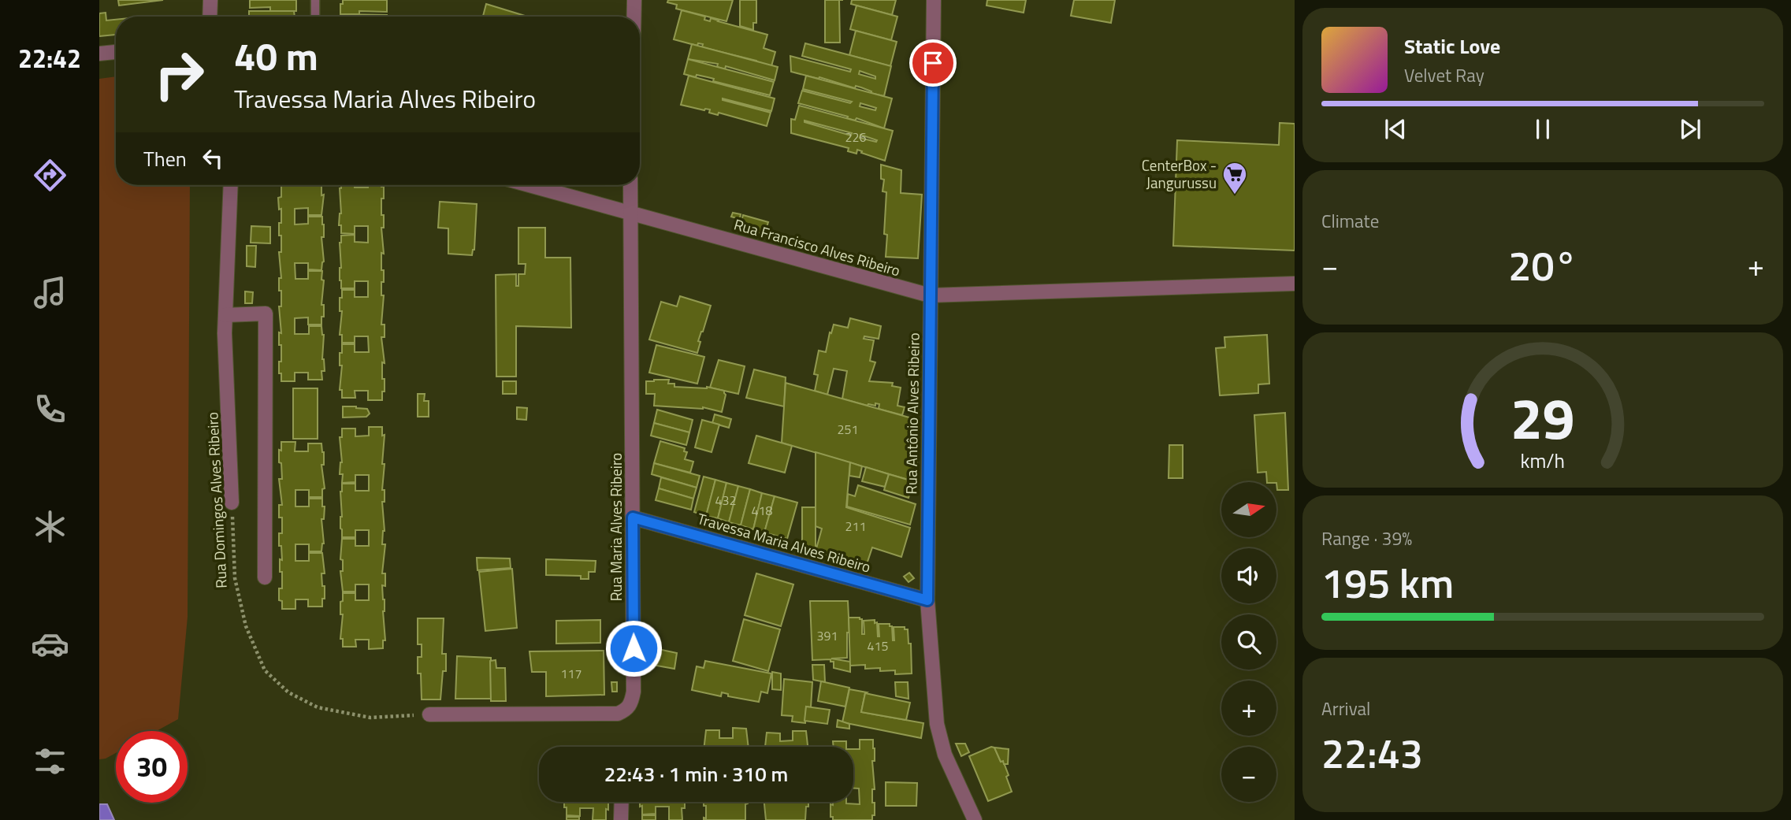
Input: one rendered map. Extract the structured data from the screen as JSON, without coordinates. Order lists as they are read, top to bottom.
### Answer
{
  "streets": {
    "street": [
      "Rua Francisco Alves Ribeiro",
      "Rua Antônio Alves Ribeiro",
      "Rua Domingos Alves Ribeiro",
      "Rua Maria Alves Ribeiro",
      "Travessa Maria Alves Ribeiro"
    ]
  },
  "crossings": [
    ["Rua Francisco Alves Ribeiro", "Rua Antônio Alves Ribeiro"],
    ["Rua Francisco Alves Ribeiro", "Rua Maria Alves Ribeiro"],
    ["Rua Antônio Alves Ribeiro", "Travessa Maria Alves Ribeiro"],
    ["Rua Domingos Alves Ribeiro", "Rua Maria Alves Ribeiro"],
    ["Rua Maria Alves Ribeiro", "Travessa Maria Alves Ribeiro"]
  ],
  "places": {
    "supermarket": ["CenterBox - Jangurussu"]
  },
  "house_numbers": [
    "226",
    "251",
    "432",
    "418",
    "211",
    "391",
    "415",
    "117"
  ],
  "north": "right",
  "page": {
    "tabs": "22:42",
    "turn": ["40 m", "Travessa Maria Alves Ribeiro"],
    "song": ["Static Love", "Velvet Ray"],
    "then": "Then",
    "tile": [
      "Climate",
      ["Range · 39%", "195 km"],
      ["Arrival", "22:43"]
    ],
    "heat": ["−", "20°", "+"],
    "map_buttons": ["+", "−"],
    "limit": "30",
    "trip": "22:43 · 1 min · 310 m",
    "gauge": ["29", "km/h"]
  }
}
